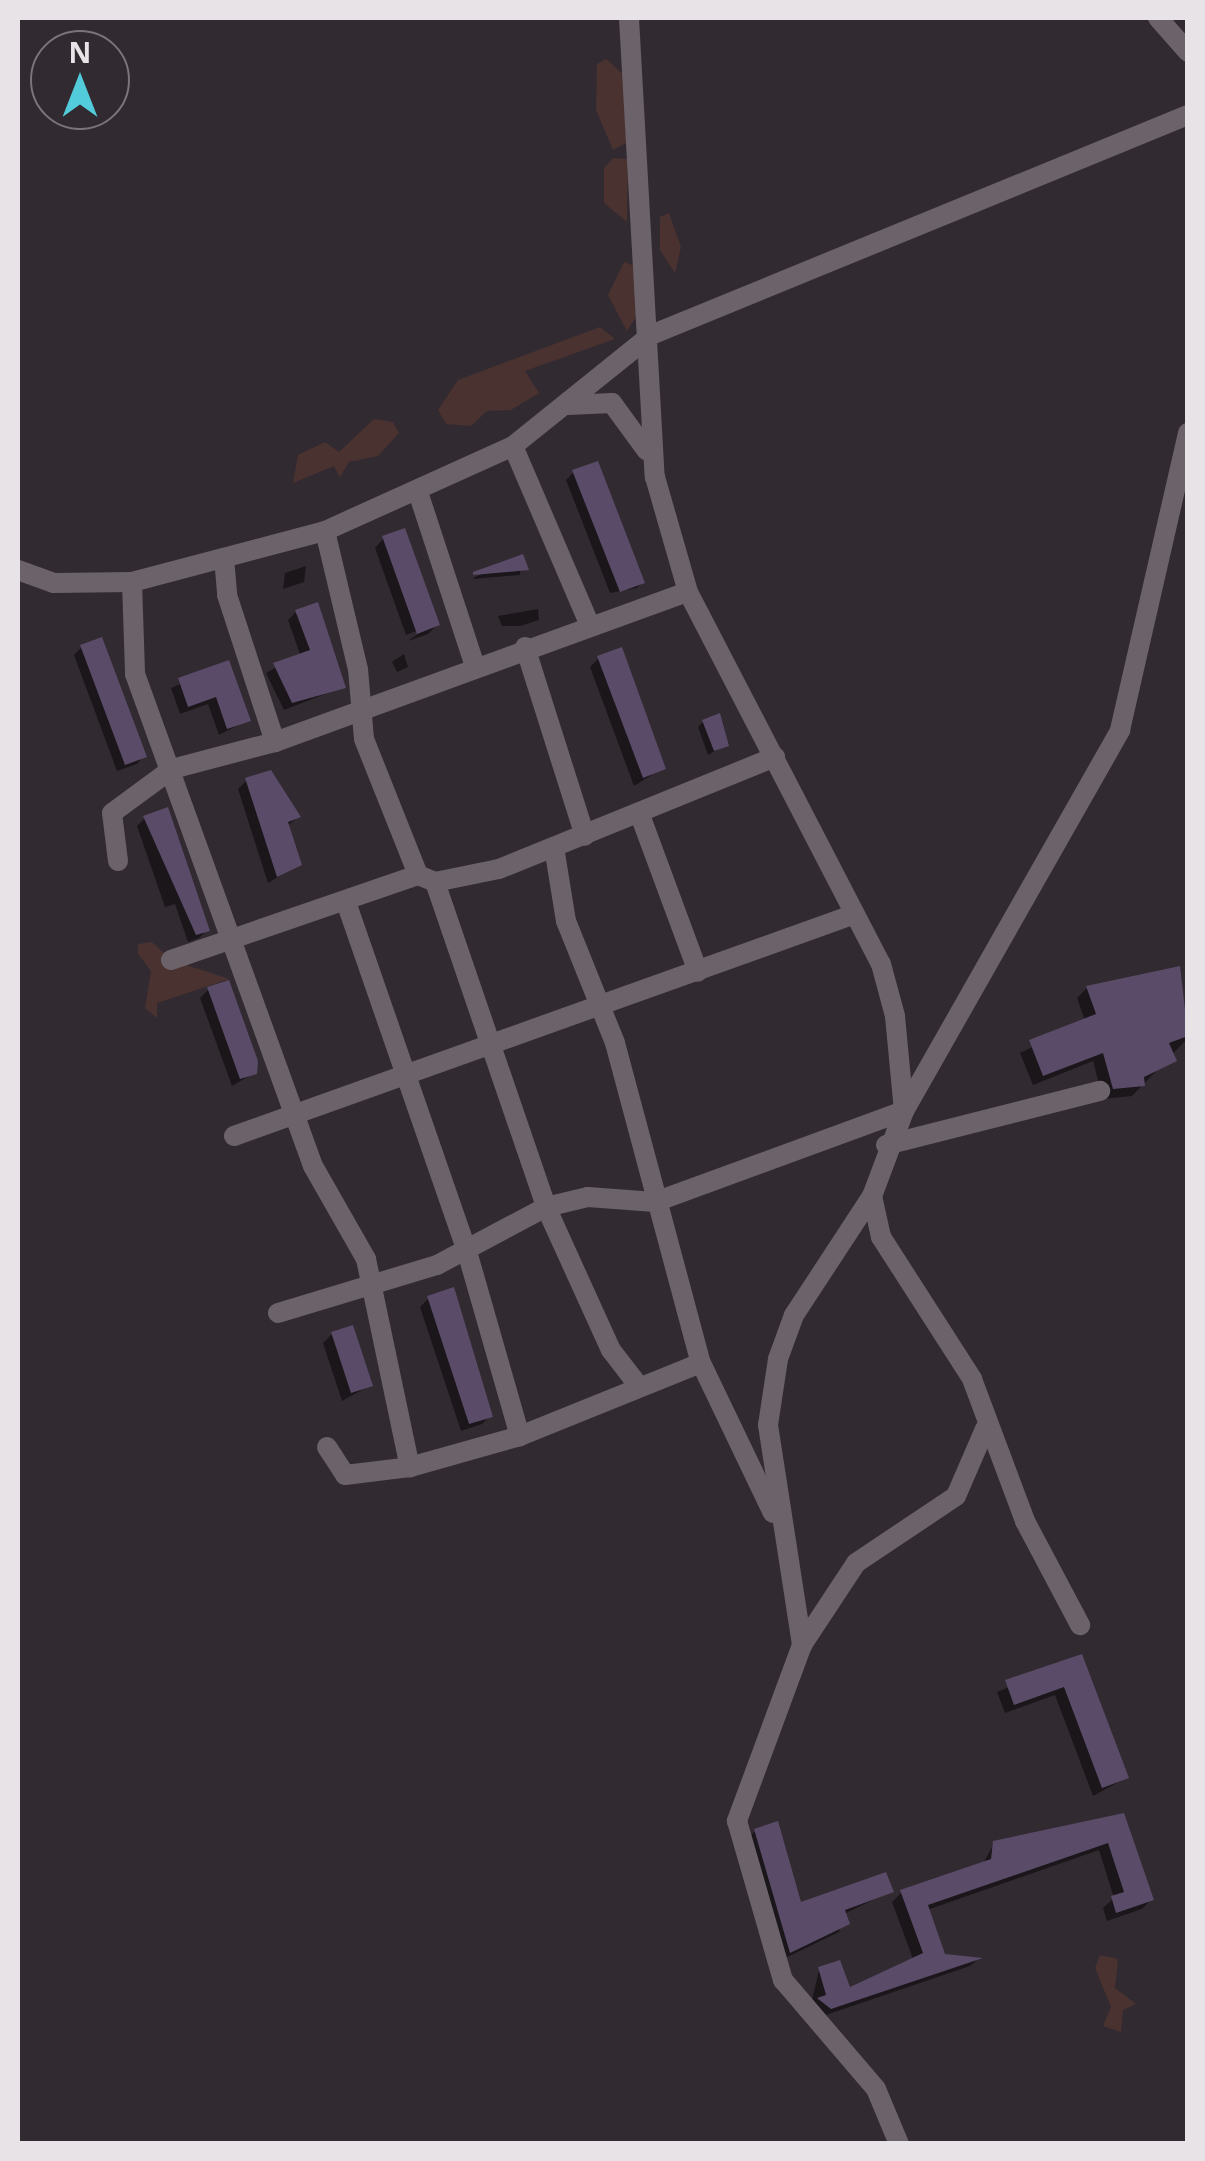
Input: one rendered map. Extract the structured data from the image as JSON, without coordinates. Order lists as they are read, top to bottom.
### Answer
{
  "north": "top"
}
